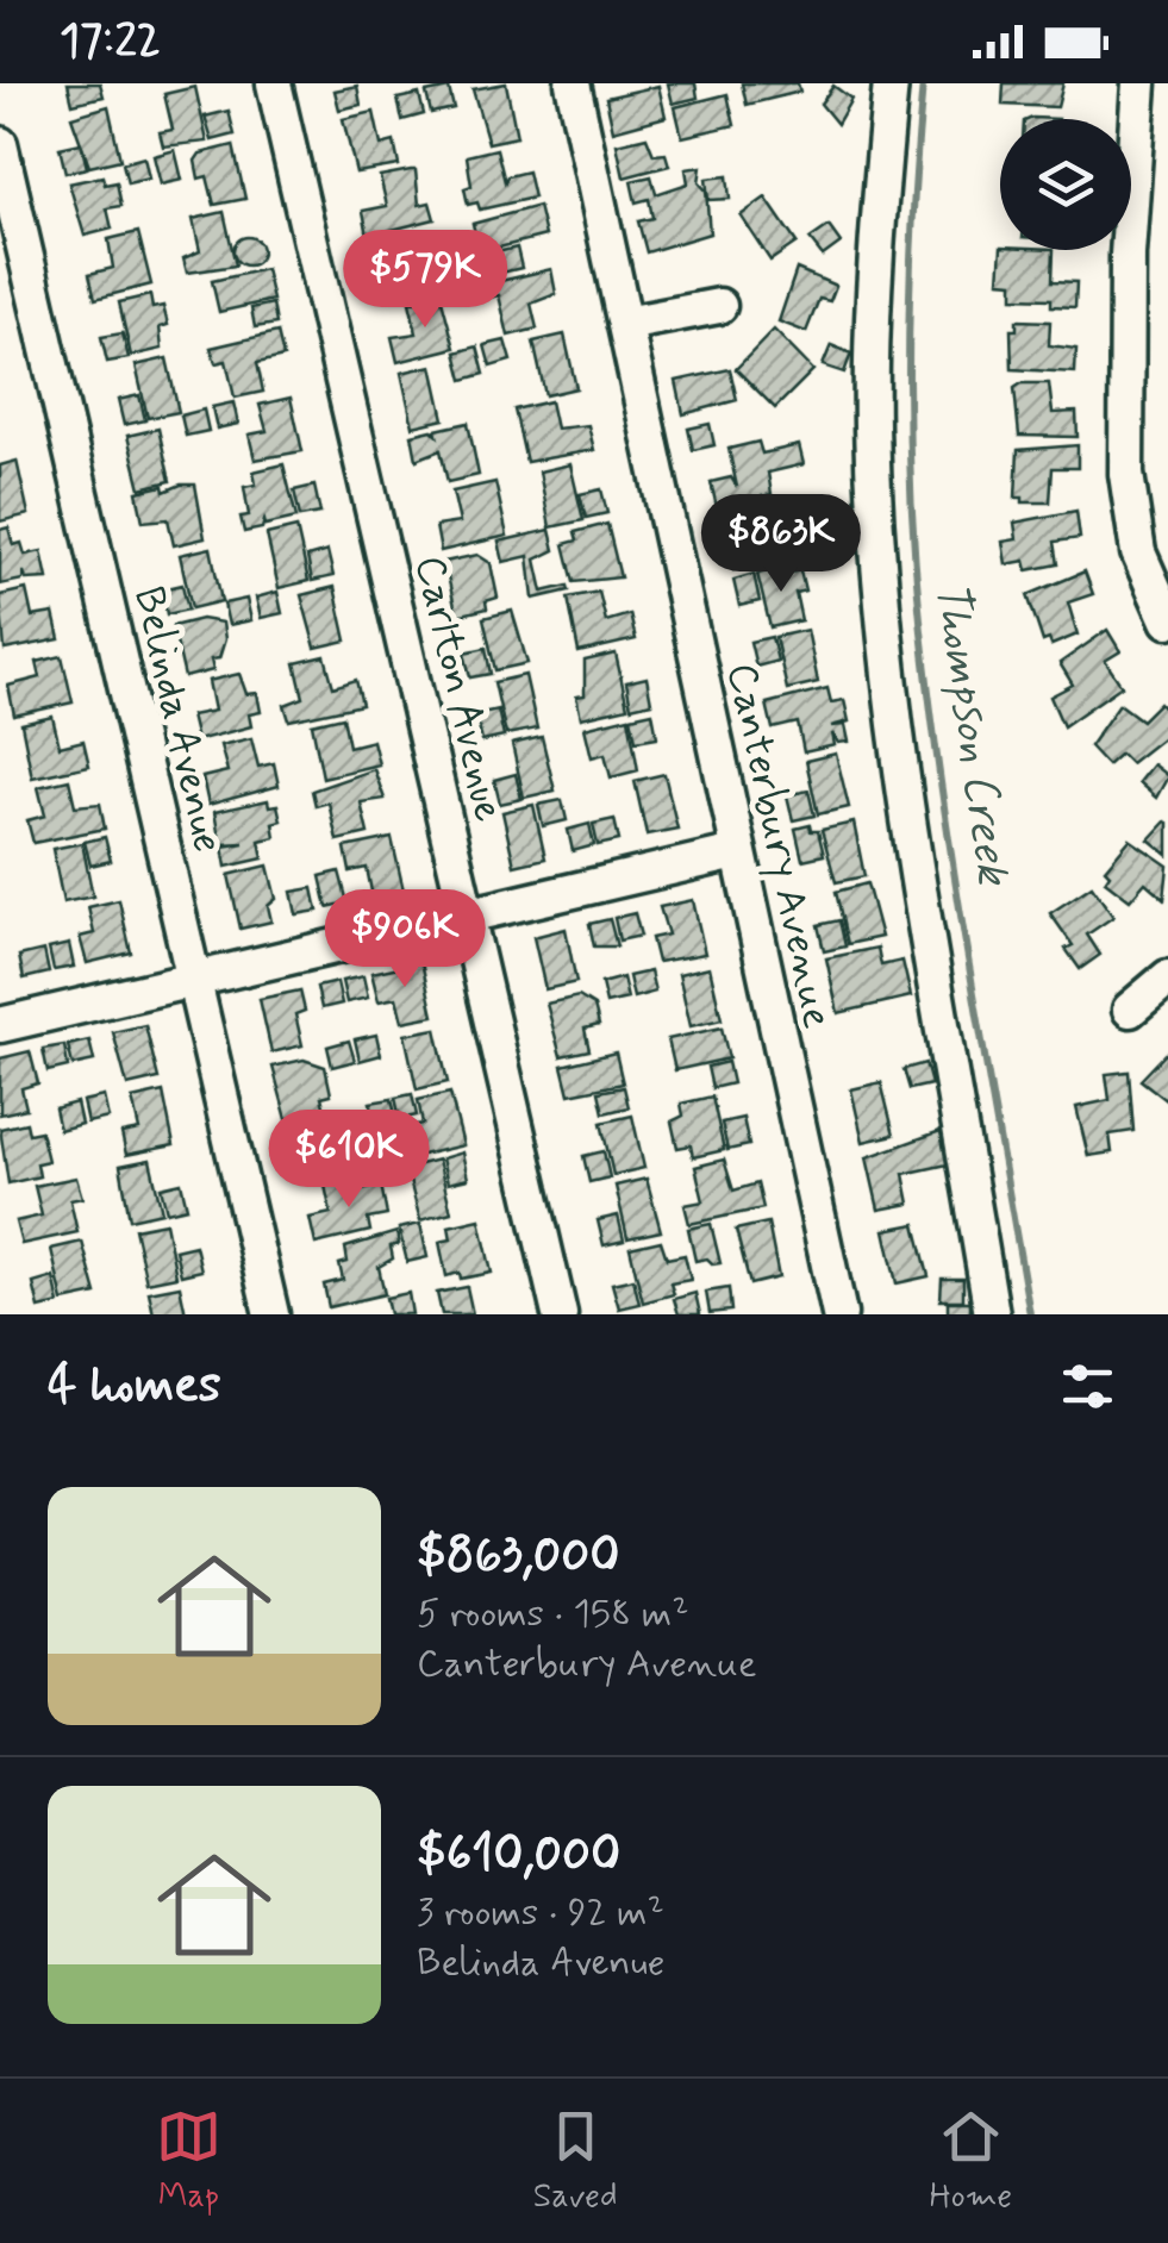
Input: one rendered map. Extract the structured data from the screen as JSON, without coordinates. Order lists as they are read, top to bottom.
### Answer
{
  "streets": {
    "street": ["Carlton Avenue", "Belinda Avenue", "Canterbury Avenue"]
  },
  "water": ["Thompson Creek"],
  "page": {
    "status": "17:22",
    "price": [
      "$579K",
      "$863K",
      "$906K",
      "$610K"
    ],
    "heading": "4 homes",
    "list": [
      {
        "name": "$863,000",
        "note": "5 rooms · 158 m² · Canterbury Avenue"
      },
      {
        "name": "$610,000",
        "note": "3 rooms · 92 m² · Belinda Avenue"
      }
    ],
    "tabs": ["Map", "Saved", "Home"]
  }
}
